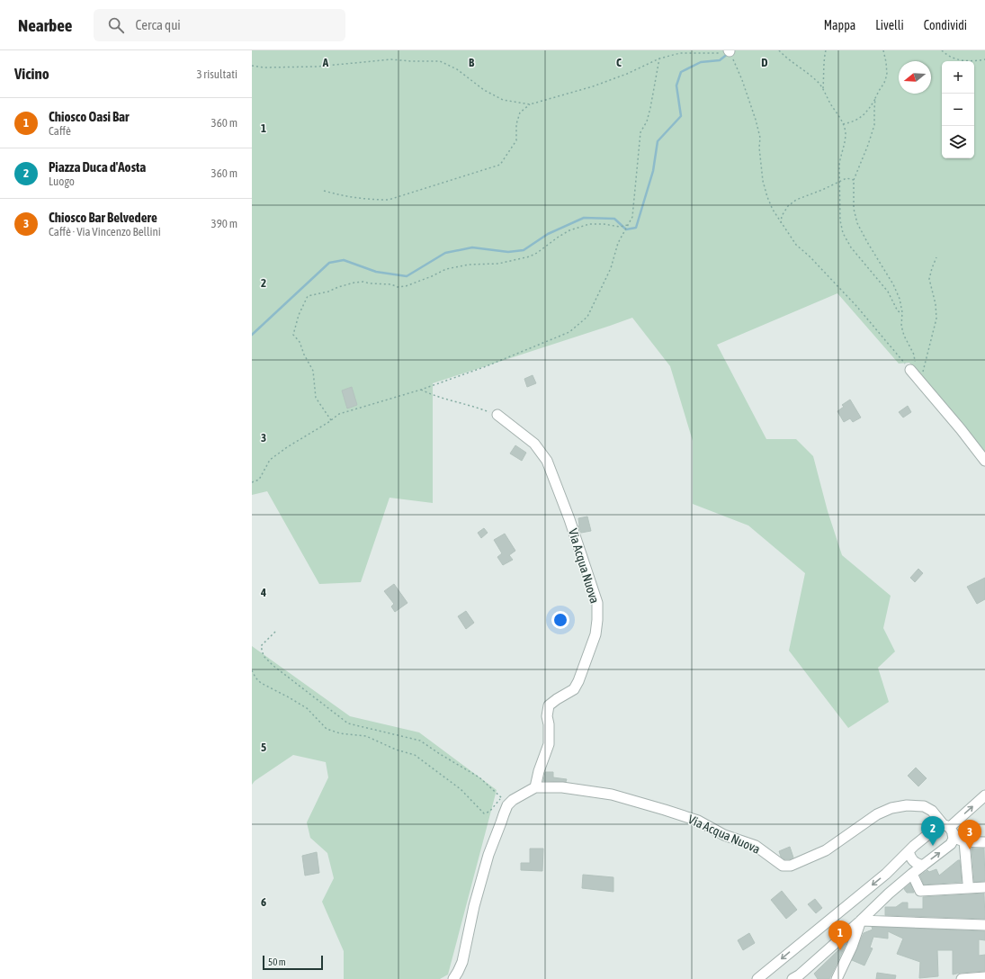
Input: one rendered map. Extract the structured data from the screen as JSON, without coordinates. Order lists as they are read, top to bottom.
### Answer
{
  "streets": {
    "street": ["Via Acqua Nuova"]
  },
  "scale_bar": "50 m",
  "north": "left",
  "page": {
    "header": "Nearbee",
    "search": "Cerca qui",
    "nav": ["Mappa", "Livelli", "Condividi"],
    "heading": ["Vicino", "3 risultati"],
    "map_buttons": ["+", "−"],
    "list": [
      {
        "mark": "1",
        "name": "Chiosco Oasi Bar",
        "note": "Caffè",
        "value": "360 m"
      },
      {
        "mark": "2",
        "name": "Piazza Duca d'Aosta",
        "note": "Luogo",
        "value": "360 m"
      },
      {
        "mark": "3",
        "name": "Chiosco Bar Belvedere",
        "note": "Caffè · Via Vincenzo Bellini",
        "value": "390 m"
      }
    ],
    "pins": ["2", "3", "1"],
    "scale": "50 m"
  },
  "grid": {
    "columns": [
      "A",
      "B",
      "C",
      "D"
    ],
    "rows": [
      "1",
      "2",
      "3",
      "4",
      "5",
      "6"
    ]
  }
}
